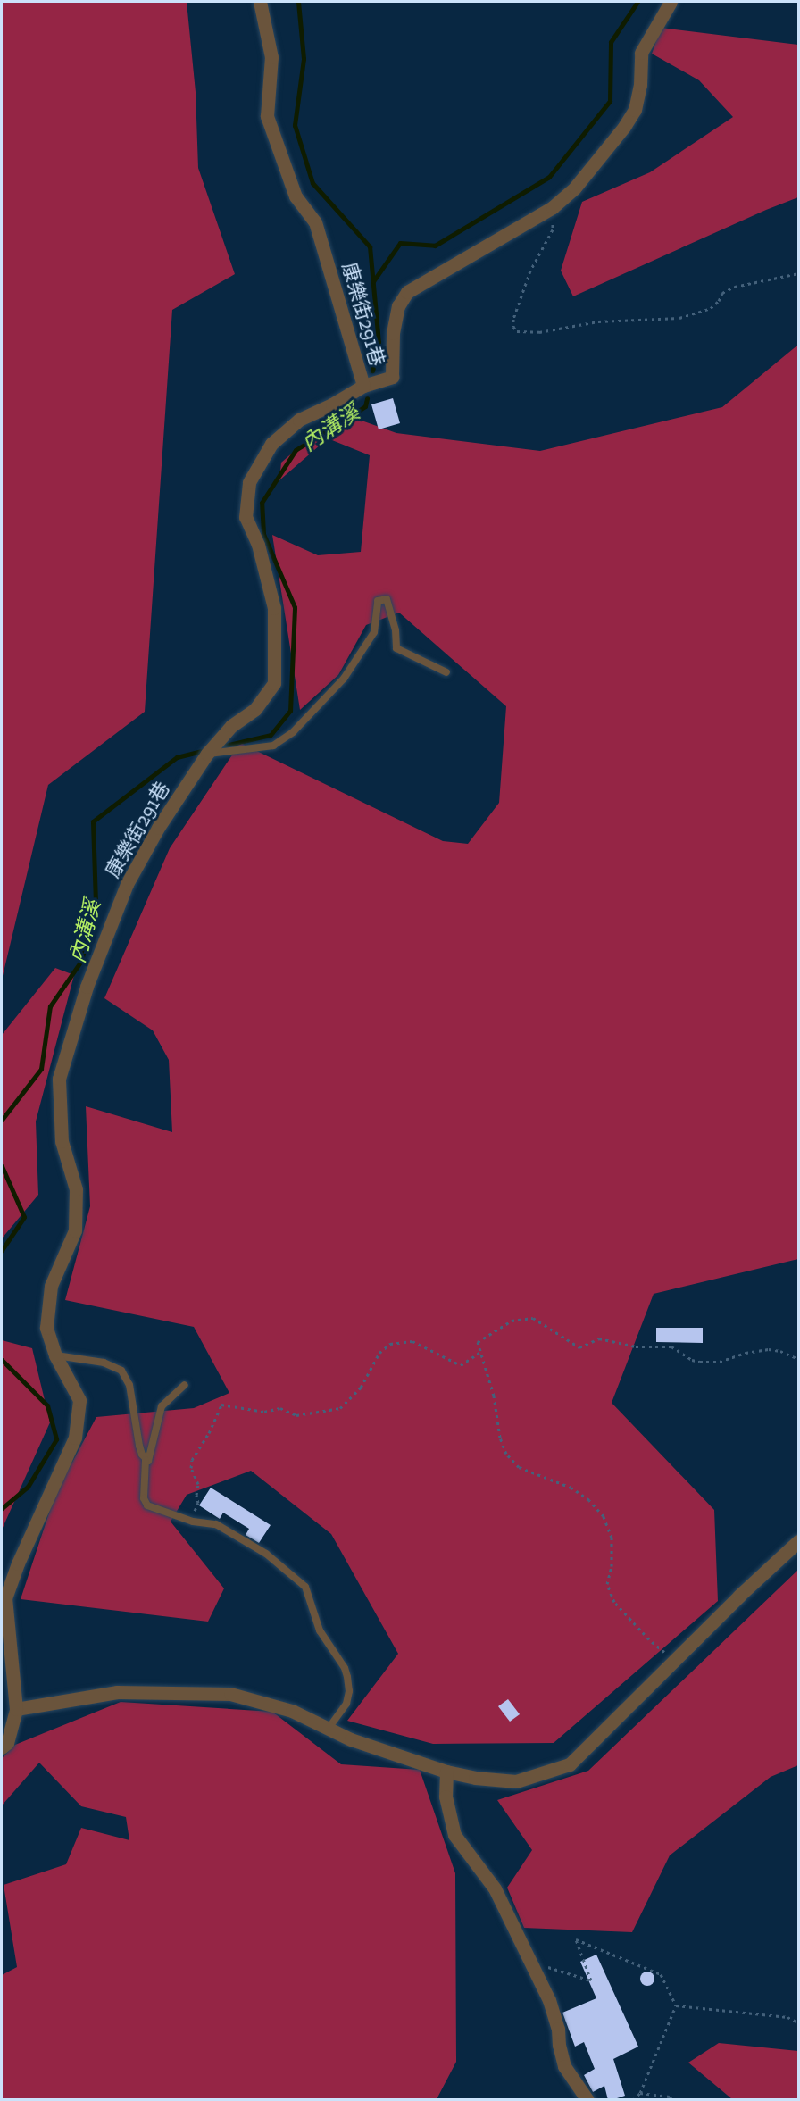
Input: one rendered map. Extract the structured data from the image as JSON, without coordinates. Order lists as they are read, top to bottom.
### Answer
{
  "streets": {
    "street": ["康樂街291巷"]
  },
  "water": ["內溝溪"]
}
